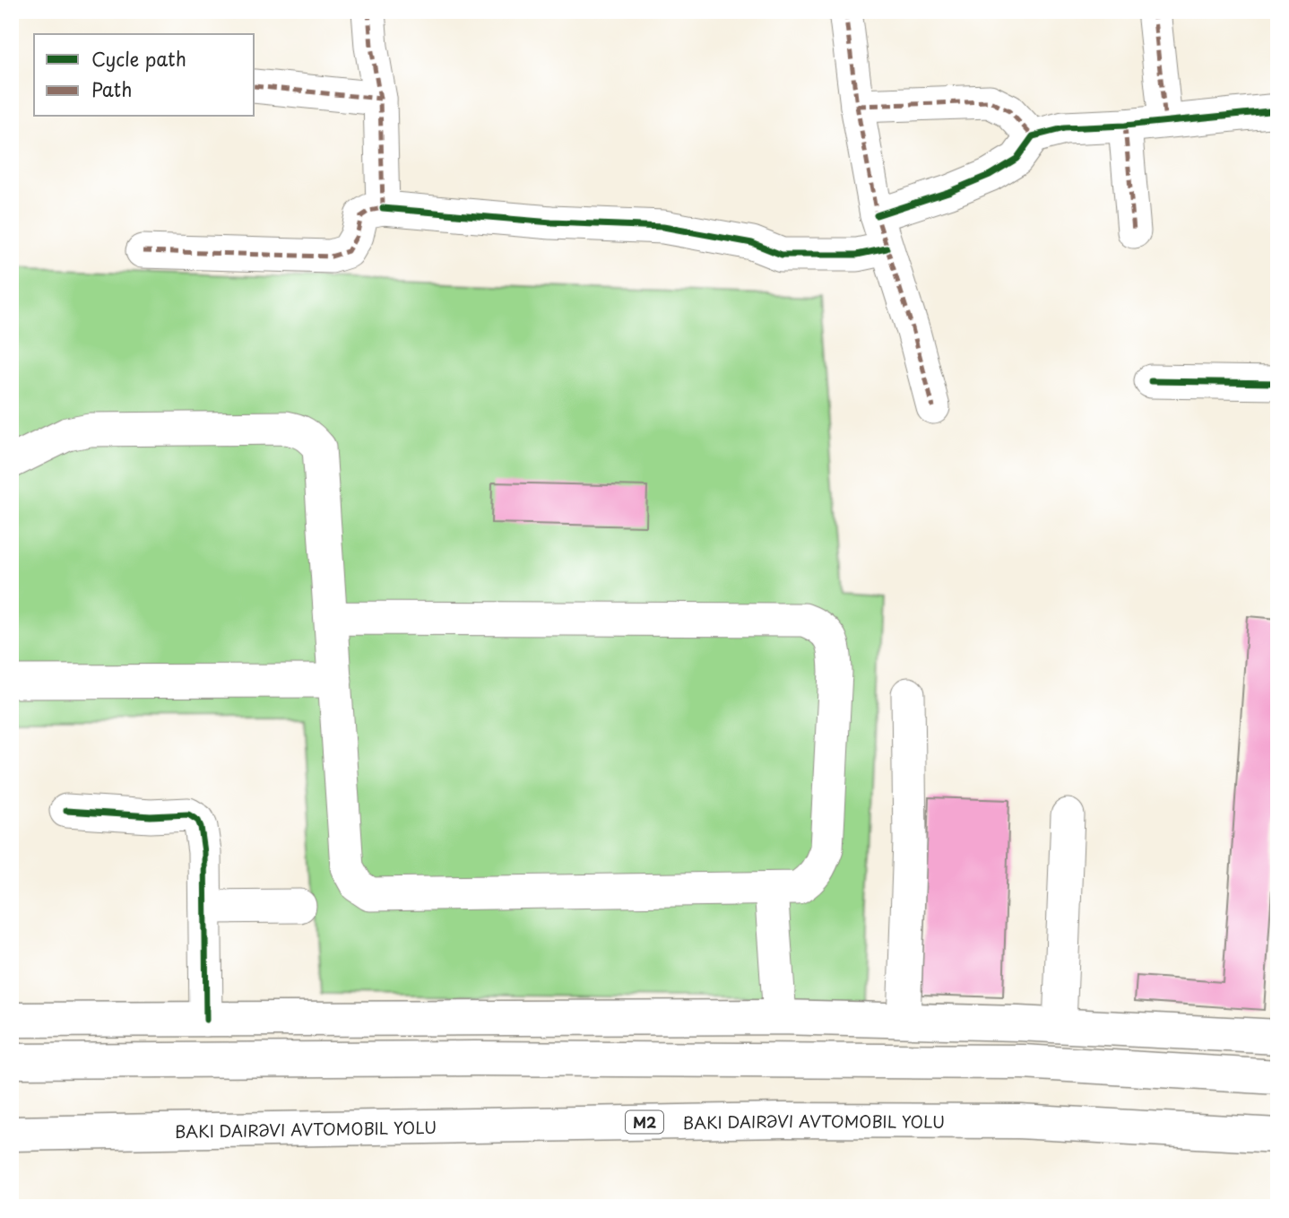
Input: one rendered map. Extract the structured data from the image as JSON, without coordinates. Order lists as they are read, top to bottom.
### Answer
{
  "streets": {
    "main road": ["M2"]
  },
  "legend": ["Cycle path", "Path"]
}
